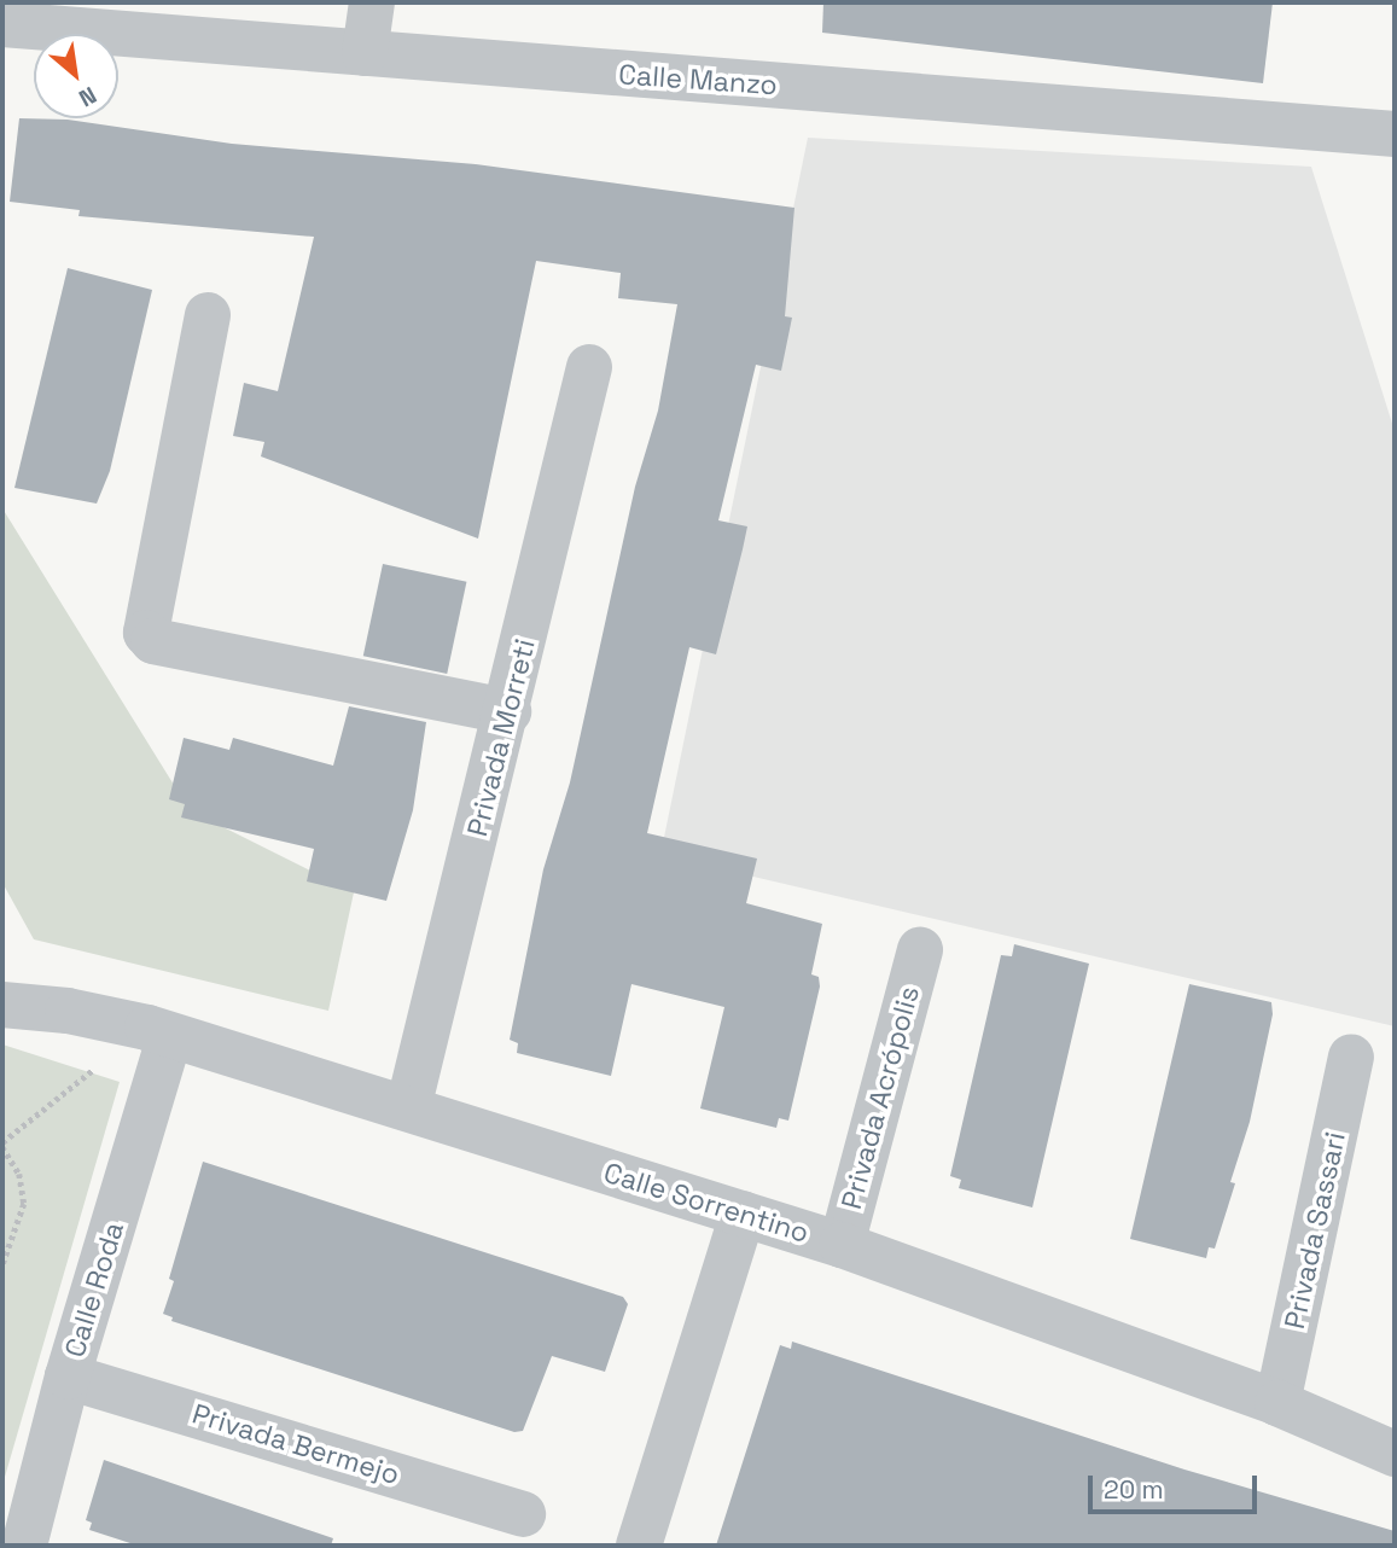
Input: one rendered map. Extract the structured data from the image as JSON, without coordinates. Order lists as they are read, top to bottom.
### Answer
{
  "streets": {
    "street": [
      "Calle Manzo",
      "Privada Morreti",
      "Privada Acrópolis",
      "Calle Sorrentino",
      "Privada Sassari",
      "Calle Roda",
      "Privada Bermejo"
    ]
  },
  "crossings": [
    ["Privada Morreti", "Calle Sorrentino"],
    ["Privada Acrópolis", "Calle Sorrentino"],
    ["Calle Sorrentino", "Privada Sassari"],
    ["Calle Sorrentino", "Calle Roda"],
    ["Calle Roda", "Privada Bermejo"]
  ],
  "scale_bar": "20 m",
  "north": "bottom right"
}
